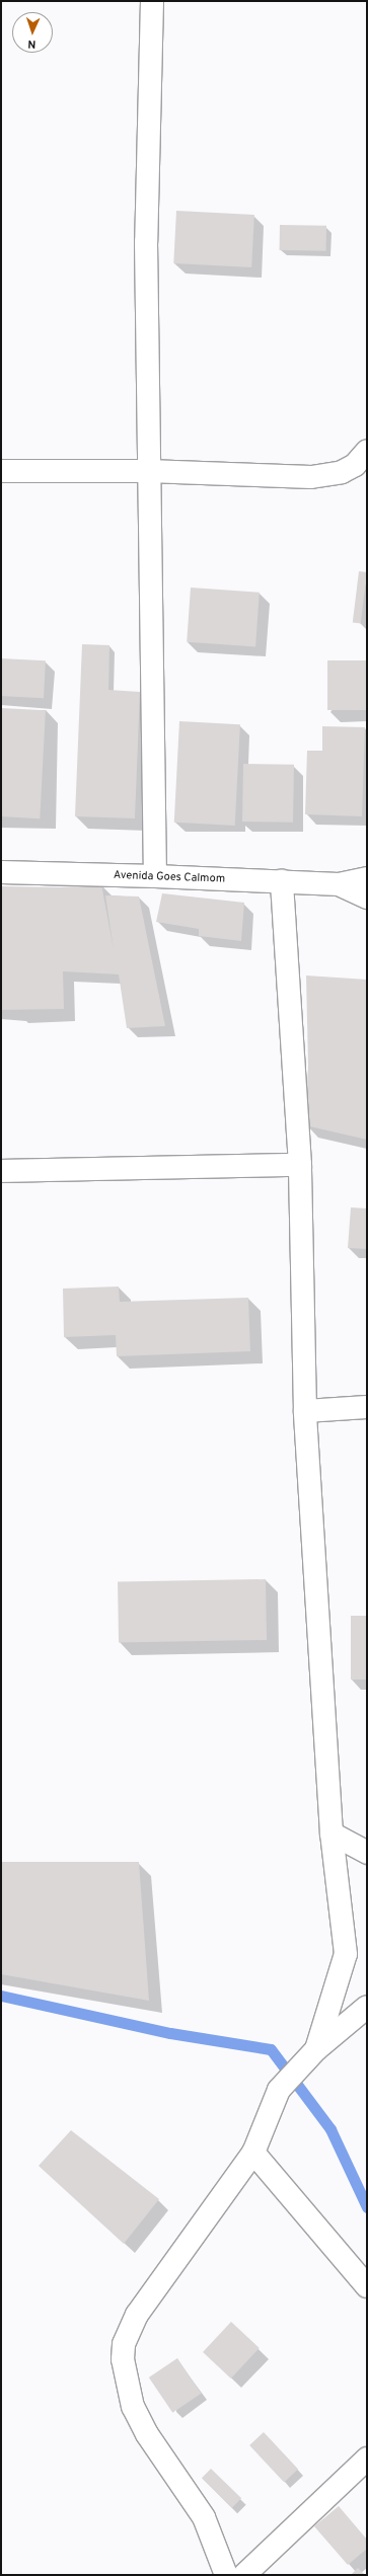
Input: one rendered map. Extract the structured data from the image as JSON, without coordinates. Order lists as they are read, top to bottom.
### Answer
{
  "streets": {
    "street": ["Avenida Goes Calmom"]
  },
  "north": "bottom"
}
